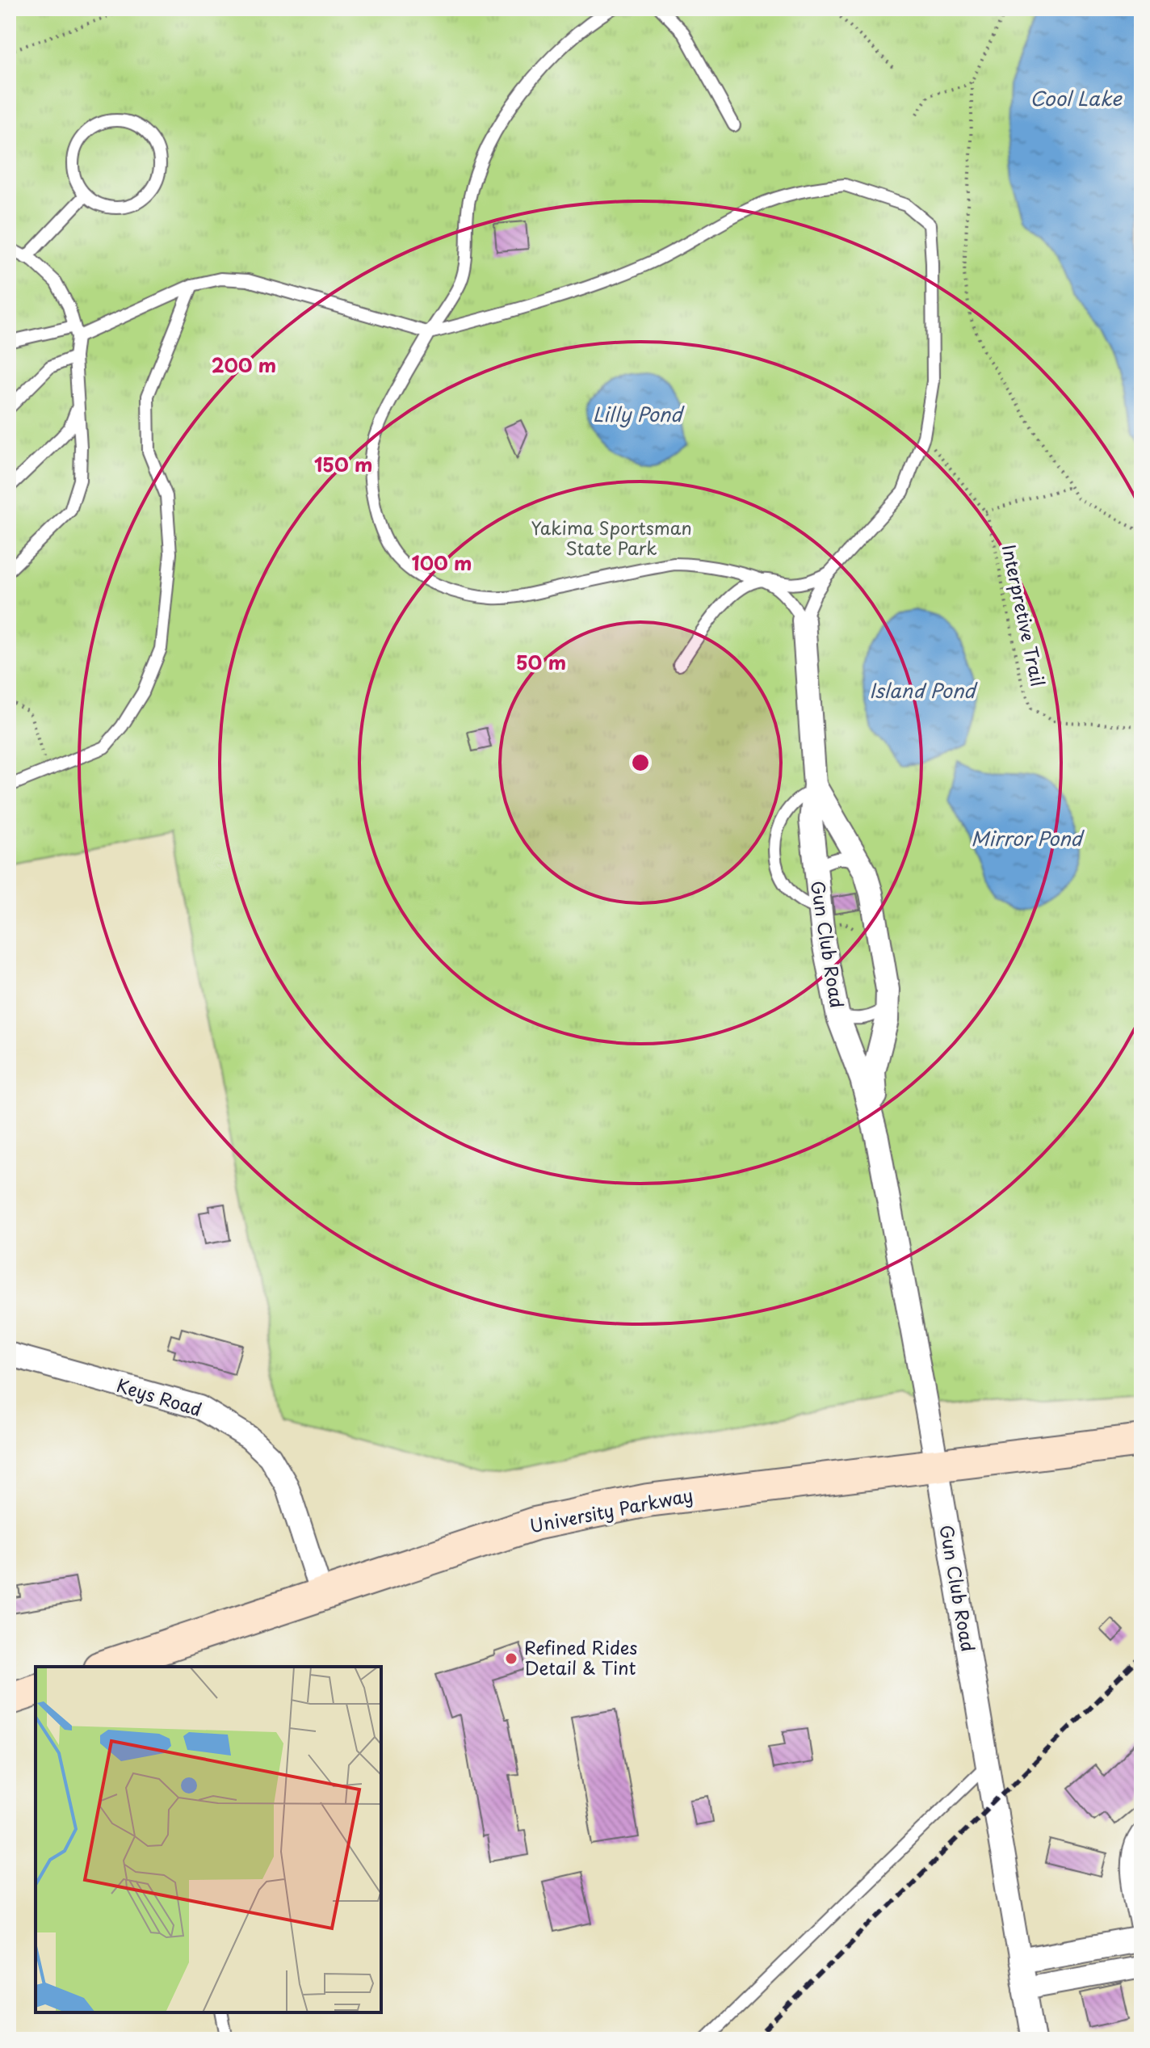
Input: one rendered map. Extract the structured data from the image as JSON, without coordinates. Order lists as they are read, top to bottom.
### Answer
{
  "streets": {
    "main road": ["University Parkway"],
    "street": ["Gun Club Road", "Keys Road"],
    "path": ["Interpretive Trail"]
  },
  "crossings": [
    ["Gun Club Road", "University Parkway"],
    ["Keys Road", "University Parkway"]
  ],
  "water": [
    "Cool Lake",
    "Lilly Pond",
    "Island Pond",
    "Mirror Pond"
  ],
  "parks": ["Yakima Sportsman State Park"],
  "places": ["Refined Rides Detail & Tint"],
  "rings": [
    "200 m",
    "150 m",
    "100 m",
    "50 m"
  ]
}
